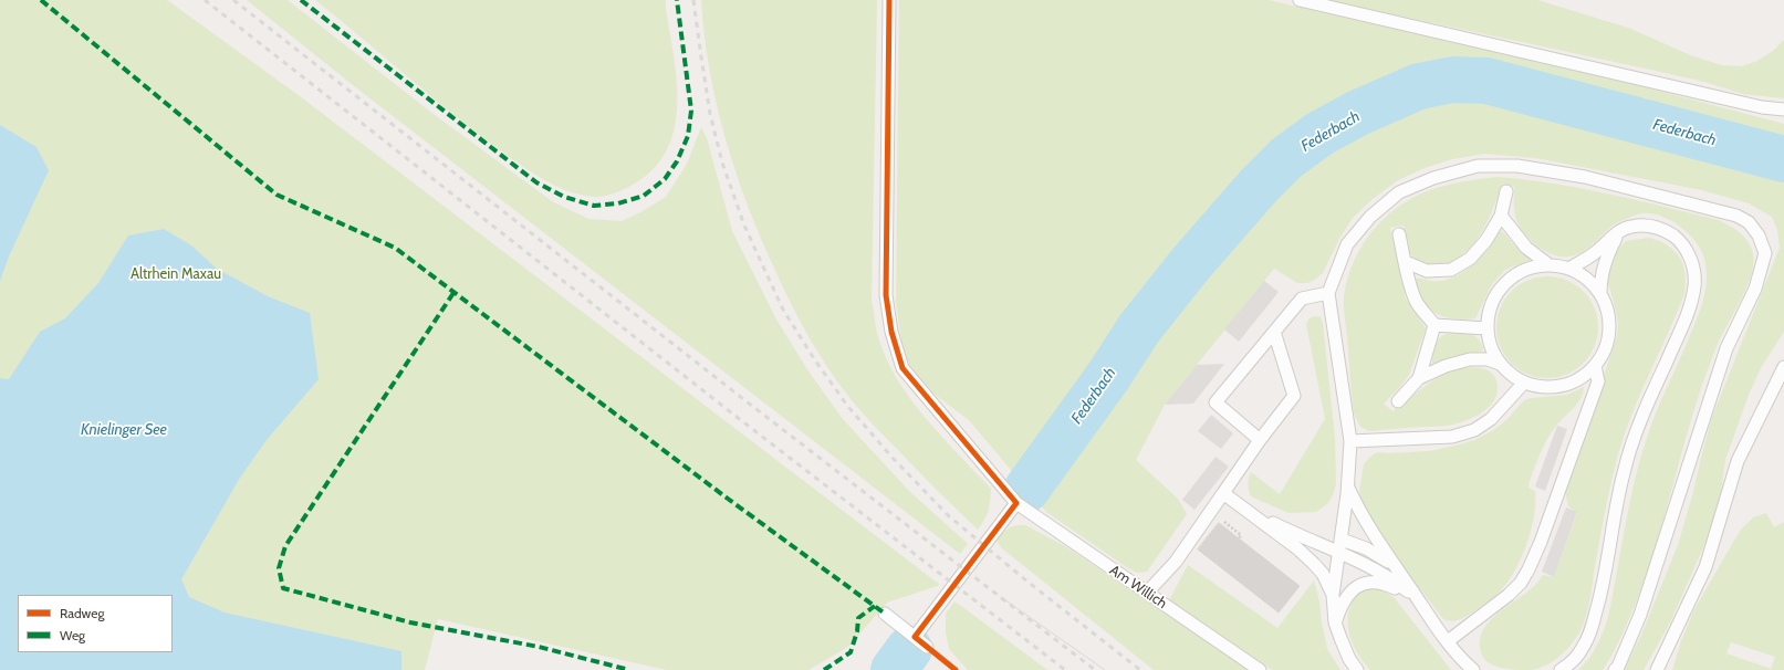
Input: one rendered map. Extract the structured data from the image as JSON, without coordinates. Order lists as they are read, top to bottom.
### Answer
{
  "streets": {
    "lane": ["Am Willich"]
  },
  "water": ["Federbach", "Knielinger See"],
  "parks": ["Altrhein Maxau"],
  "legend": ["Radweg", "Weg"]
}
